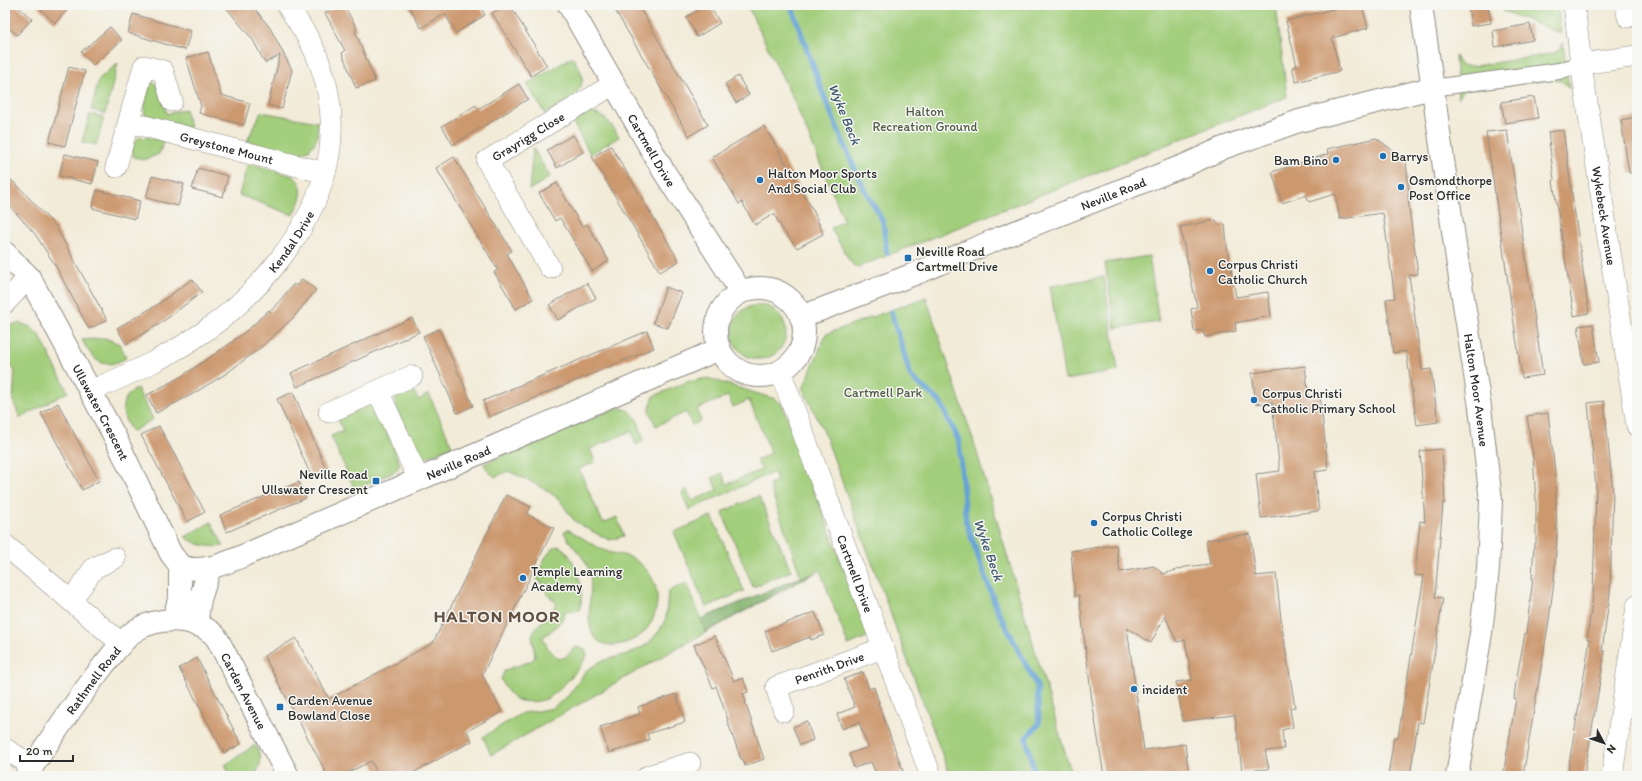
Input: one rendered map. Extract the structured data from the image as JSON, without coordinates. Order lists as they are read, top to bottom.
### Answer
{
  "streets": {
    "street": [
      "Grayrigg Close",
      "Greystone Mount",
      "Cartmell Drive",
      "Neville Road",
      "Wykebeck Avenue",
      "Kendal Drive",
      "Halton Moor Avenue",
      "Ullswater Crescent",
      "Penrith Drive",
      "Rathmell Road",
      "Carden Avenue"
    ]
  },
  "crossings": [
    ["Grayrigg Close", "Cartmell Drive"],
    ["Greystone Mount", "Kendal Drive"],
    ["Cartmell Drive", "Neville Road"],
    ["Cartmell Drive", "Penrith Drive"],
    ["Neville Road", "Halton Moor Avenue"],
    ["Neville Road", "Ullswater Crescent"],
    ["Kendal Drive", "Ullswater Crescent"],
    ["Rathmell Road", "Carden Avenue"]
  ],
  "districts": ["HALTON MOOR"],
  "water": ["Wyke Beck"],
  "parks": ["Halton Recreation Ground", "Cartmell Park"],
  "places": {
    "other": [
      "Barrys",
      "Bam Bino",
      "Halton Moor Sports And Social Club",
      "Osmondthorpe Post Office",
      "Corpus Christi Catholic Church",
      "Corpus Christi Catholic Primary School",
      "Corpus Christi Catholic College",
      "Temple Learning Academy",
      "incident"
    ],
    "transit": ["Neville Road Cartmell Drive", "Neville Road Ullswater Crescent", "Carden Avenue Bowland Close"]
  },
  "scale_bar": "20 m",
  "north": "bottom right"
}
